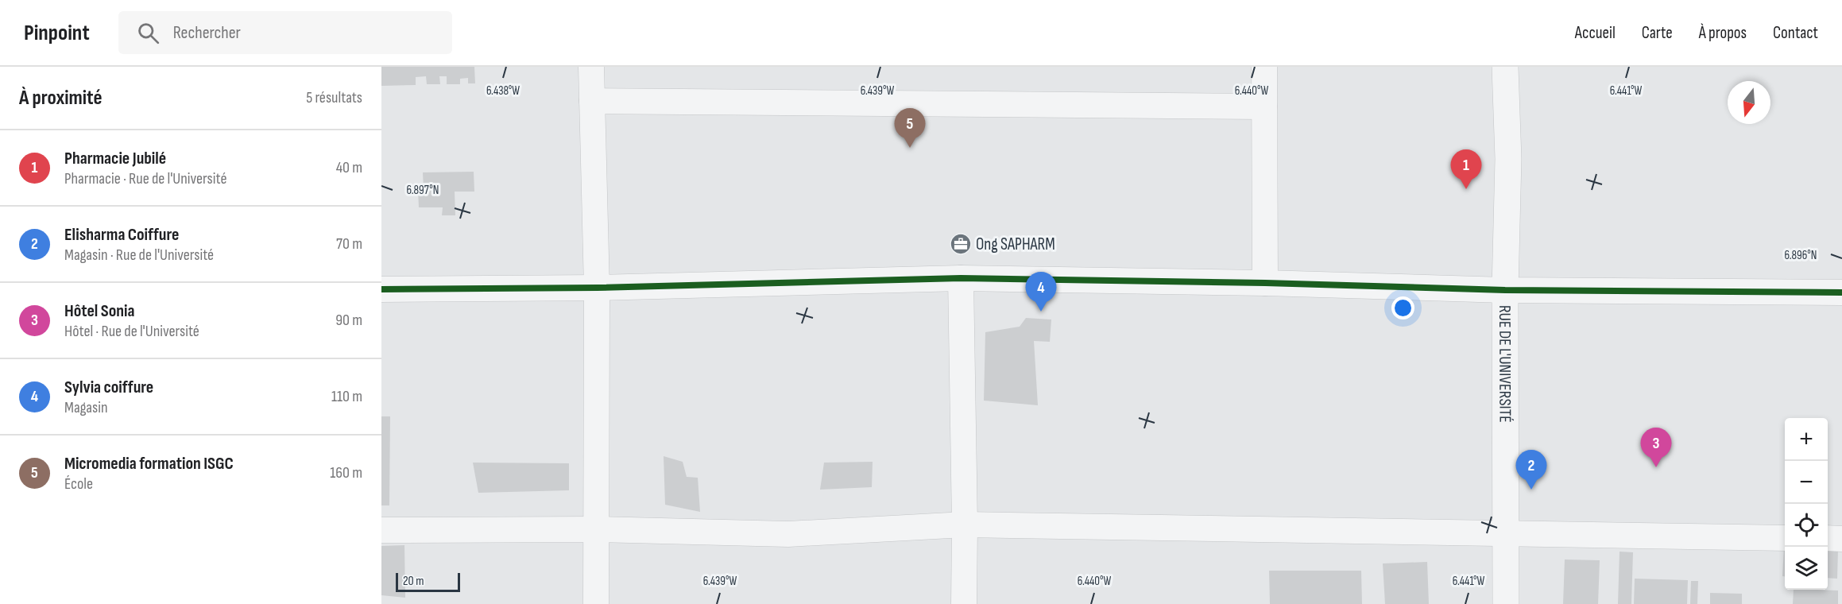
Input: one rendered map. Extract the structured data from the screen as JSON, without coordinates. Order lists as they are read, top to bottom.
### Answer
{
  "streets": {
    "street": ["RUE DE L'UNIVERSITÉ"]
  },
  "places": {
    "office": ["Ong SAPHARM"]
  },
  "scale_bar": "20 m",
  "north": "bottom",
  "page": {
    "header": "Pinpoint",
    "search": "Rechercher",
    "nav": [
      "Accueil",
      "Carte",
      "À propos",
      "Contact"
    ],
    "heading": ["À proximité", "5 résultats"],
    "pins": [
      "5",
      "1",
      "4",
      "3",
      "2"
    ],
    "list": [
      {
        "mark": "1",
        "name": "Pharmacie Jubilé",
        "note": "Pharmacie · Rue de l'Université",
        "value": "40 m"
      },
      {
        "mark": "2",
        "name": "Elisharma Coiffure",
        "note": "Magasin · Rue de l'Université",
        "value": "70 m"
      },
      {
        "mark": "3",
        "name": "Hôtel Sonia",
        "note": "Hôtel · Rue de l'Université",
        "value": "90 m"
      },
      {
        "mark": "4",
        "name": "Sylvia coiffure",
        "note": "Magasin",
        "value": "110 m"
      },
      {
        "mark": "5",
        "name": "Micromedia formation ISGC",
        "note": "École",
        "value": "160 m"
      }
    ],
    "map_buttons": ["+", "−"],
    "scale": "20 m"
  },
  "coordinates": [
    "6.438°W",
    "6.439°W",
    "6.440°W",
    "6.441°W",
    "6.897°N",
    "6.896°N"
  ]
}
